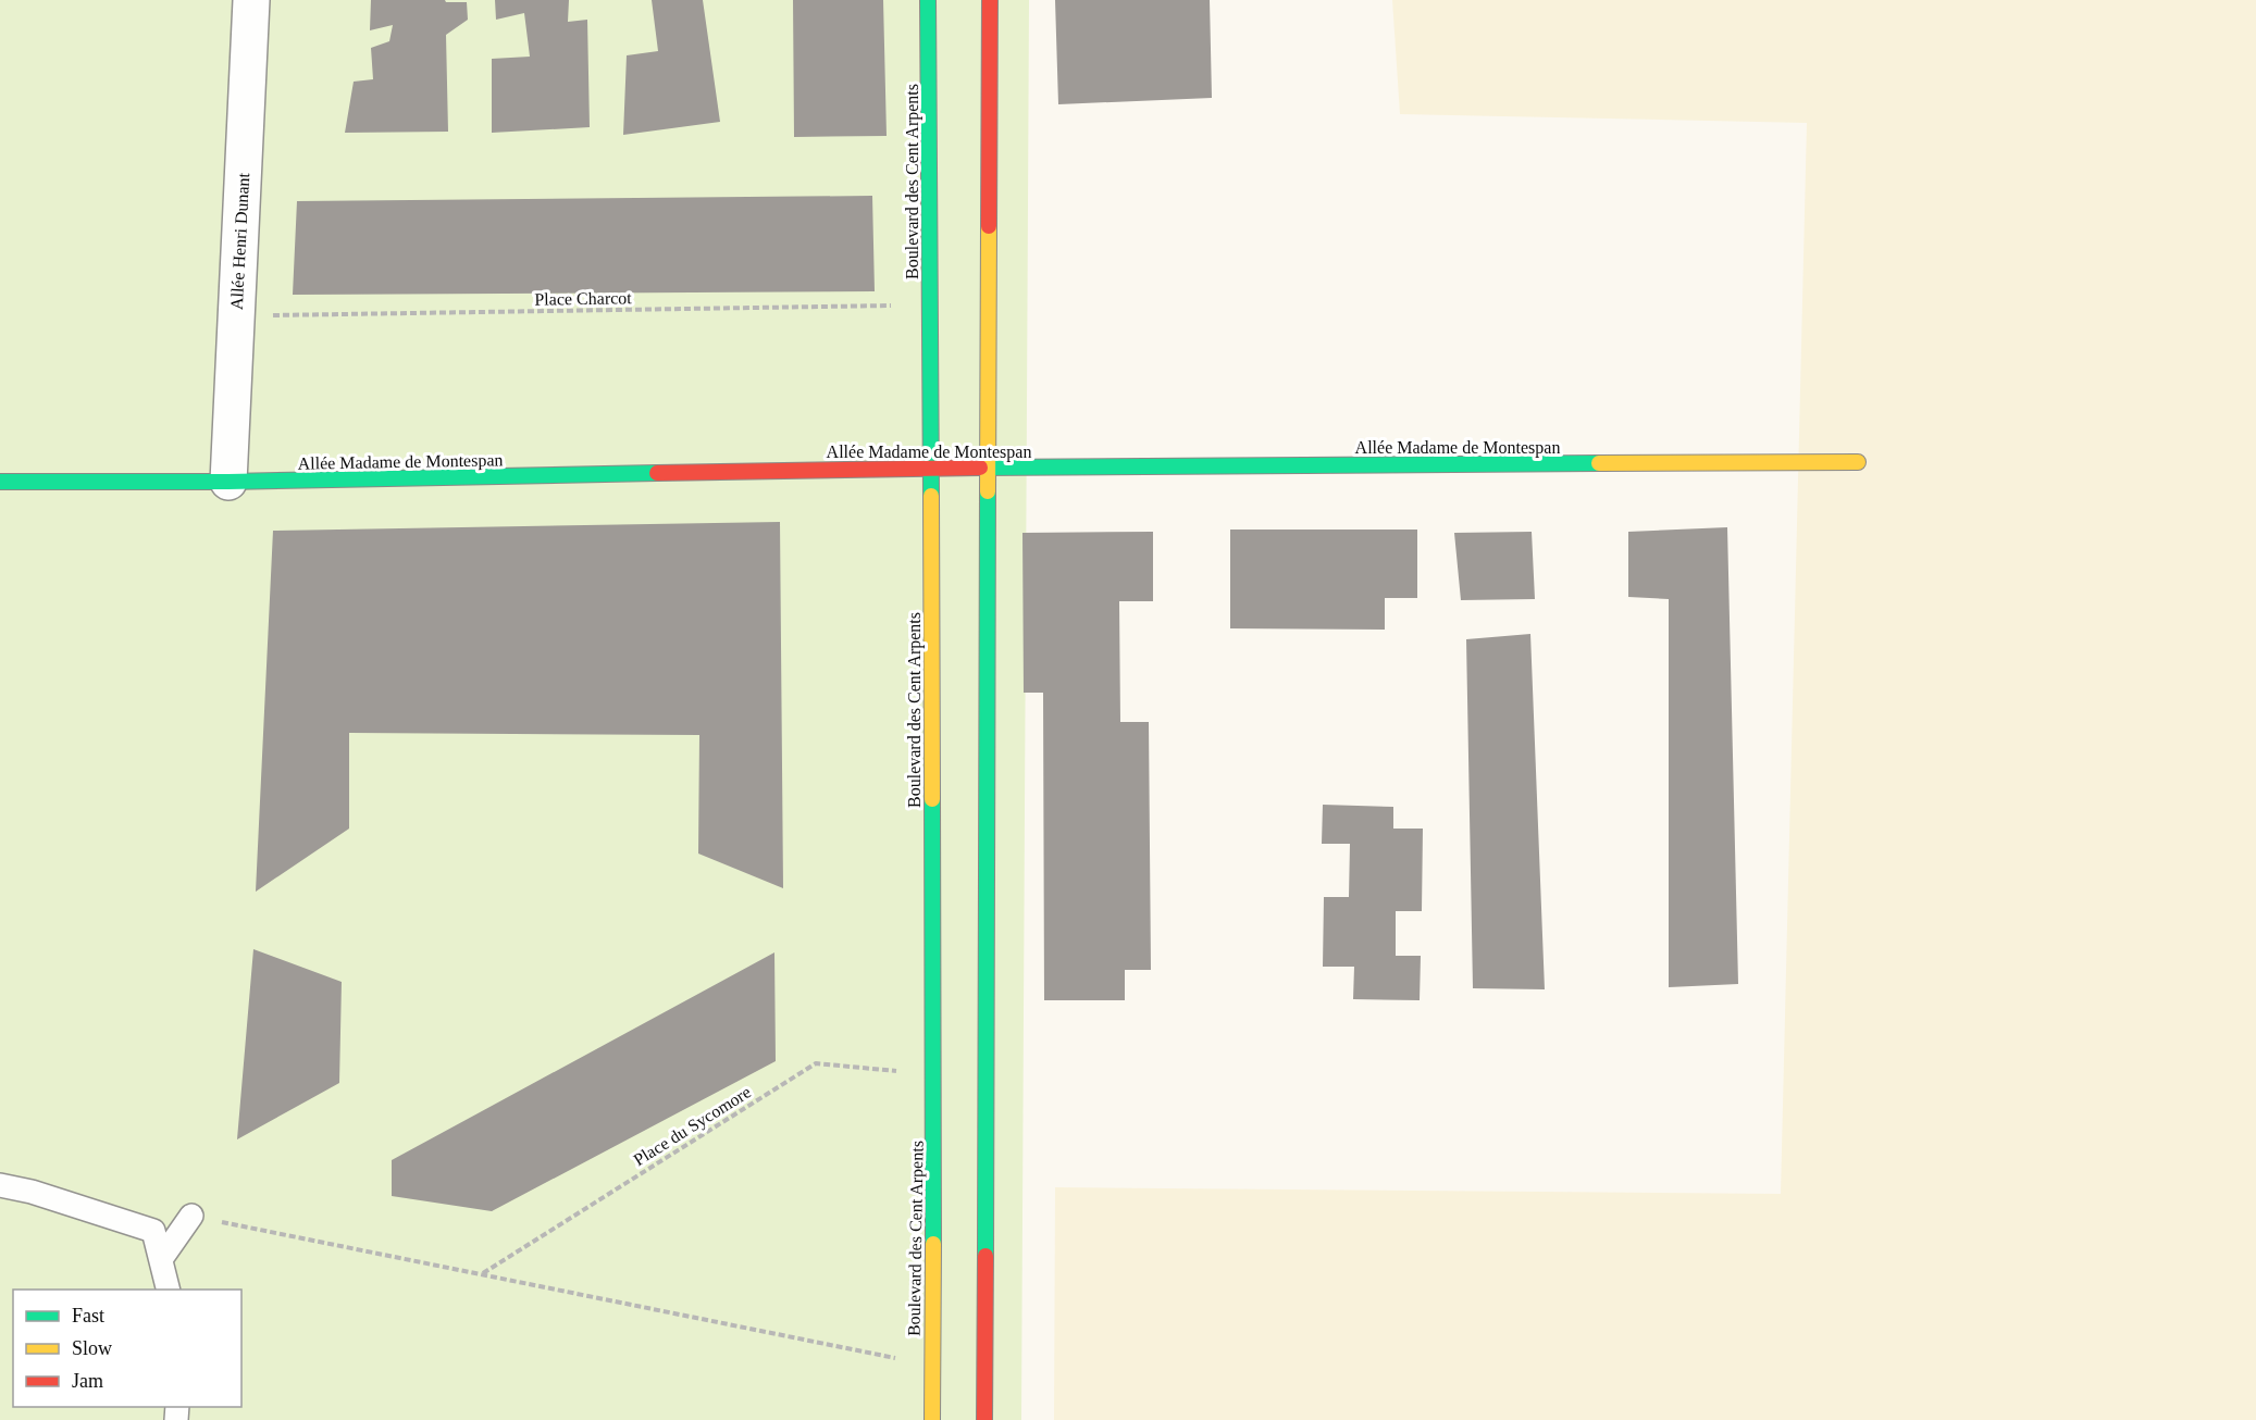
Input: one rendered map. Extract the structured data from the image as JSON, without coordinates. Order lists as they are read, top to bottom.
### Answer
{
  "streets": {
    "street": ["Boulevard des Cent Arpents", "Allée Henri Dunant", "Allée Madame de Montespan"],
    "path": ["Place Charcot", "Place du Sycomore"]
  },
  "crossings": [
    ["Boulevard des Cent Arpents", "Place Charcot"],
    ["Boulevard des Cent Arpents", "Allée Madame de Montespan"],
    ["Boulevard des Cent Arpents", "Place du Sycomore"],
    ["Allée Henri Dunant", "Place Charcot"],
    ["Allée Henri Dunant", "Allée Madame de Montespan"]
  ],
  "legend": ["Fast", "Slow", "Jam"]
}
